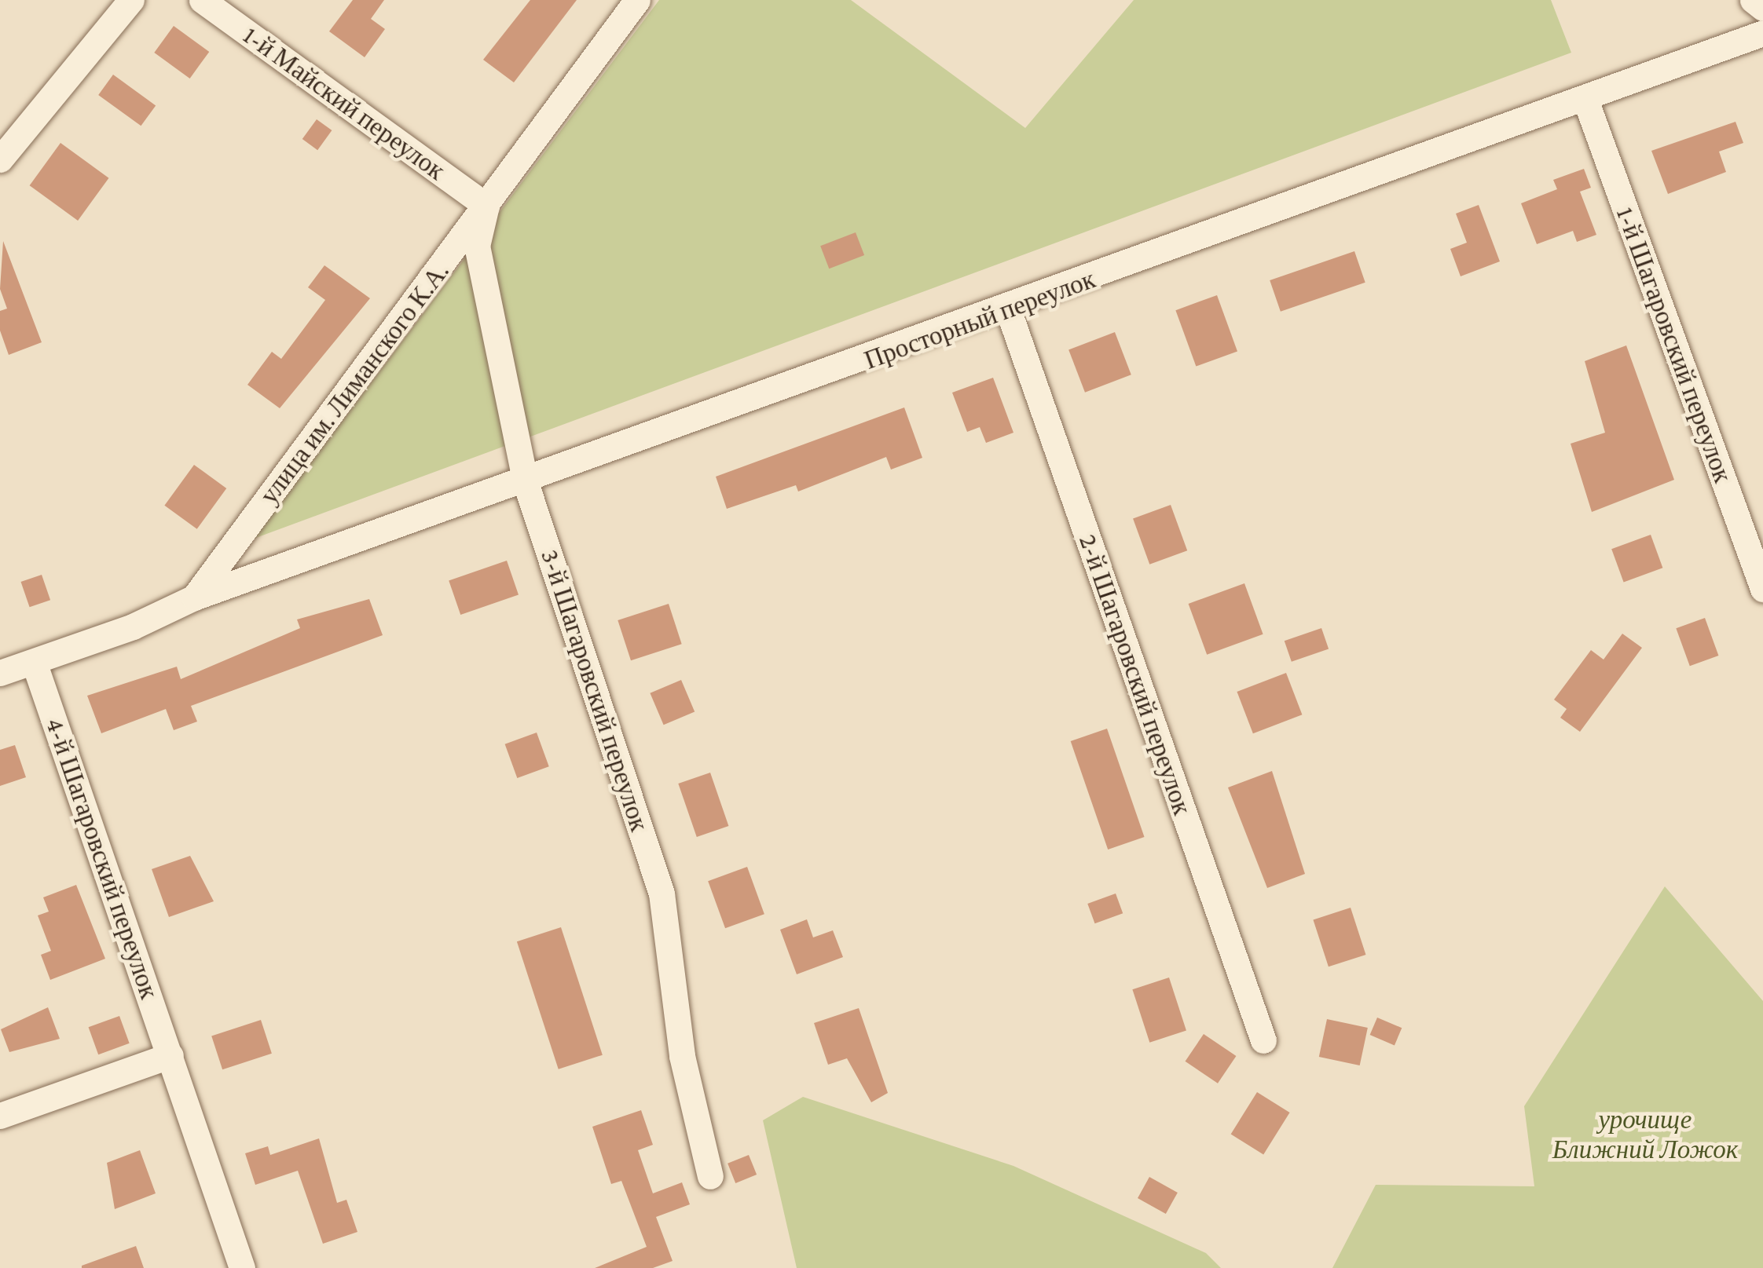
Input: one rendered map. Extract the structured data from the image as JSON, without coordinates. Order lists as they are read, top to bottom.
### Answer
{
  "streets": {
    "street": [
      "1-й Майский переулок",
      "Просторный переулок",
      "1-й Шагаровский переулок",
      "улица им. Лиманского К.А.",
      "2-й Шагаровский переулок",
      "3-й Шагаровский переулок",
      "4-й Шагаровский переулок"
    ]
  },
  "crossings": [
    ["1-й Майский переулок", "улица им. Лиманского К.А."],
    ["1-й Майский переулок", "3-й Шагаровский переулок"],
    ["Просторный переулок", "1-й Шагаровский переулок"],
    ["Просторный переулок", "улица им. Лиманского К.А."],
    ["Просторный переулок", "2-й Шагаровский переулок"],
    ["Просторный переулок", "3-й Шагаровский переулок"],
    ["улица им. Лиманского К.А.", "3-й Шагаровский переулок"]
  ],
  "parks": ["урочище Ближний Ложок"]
}
